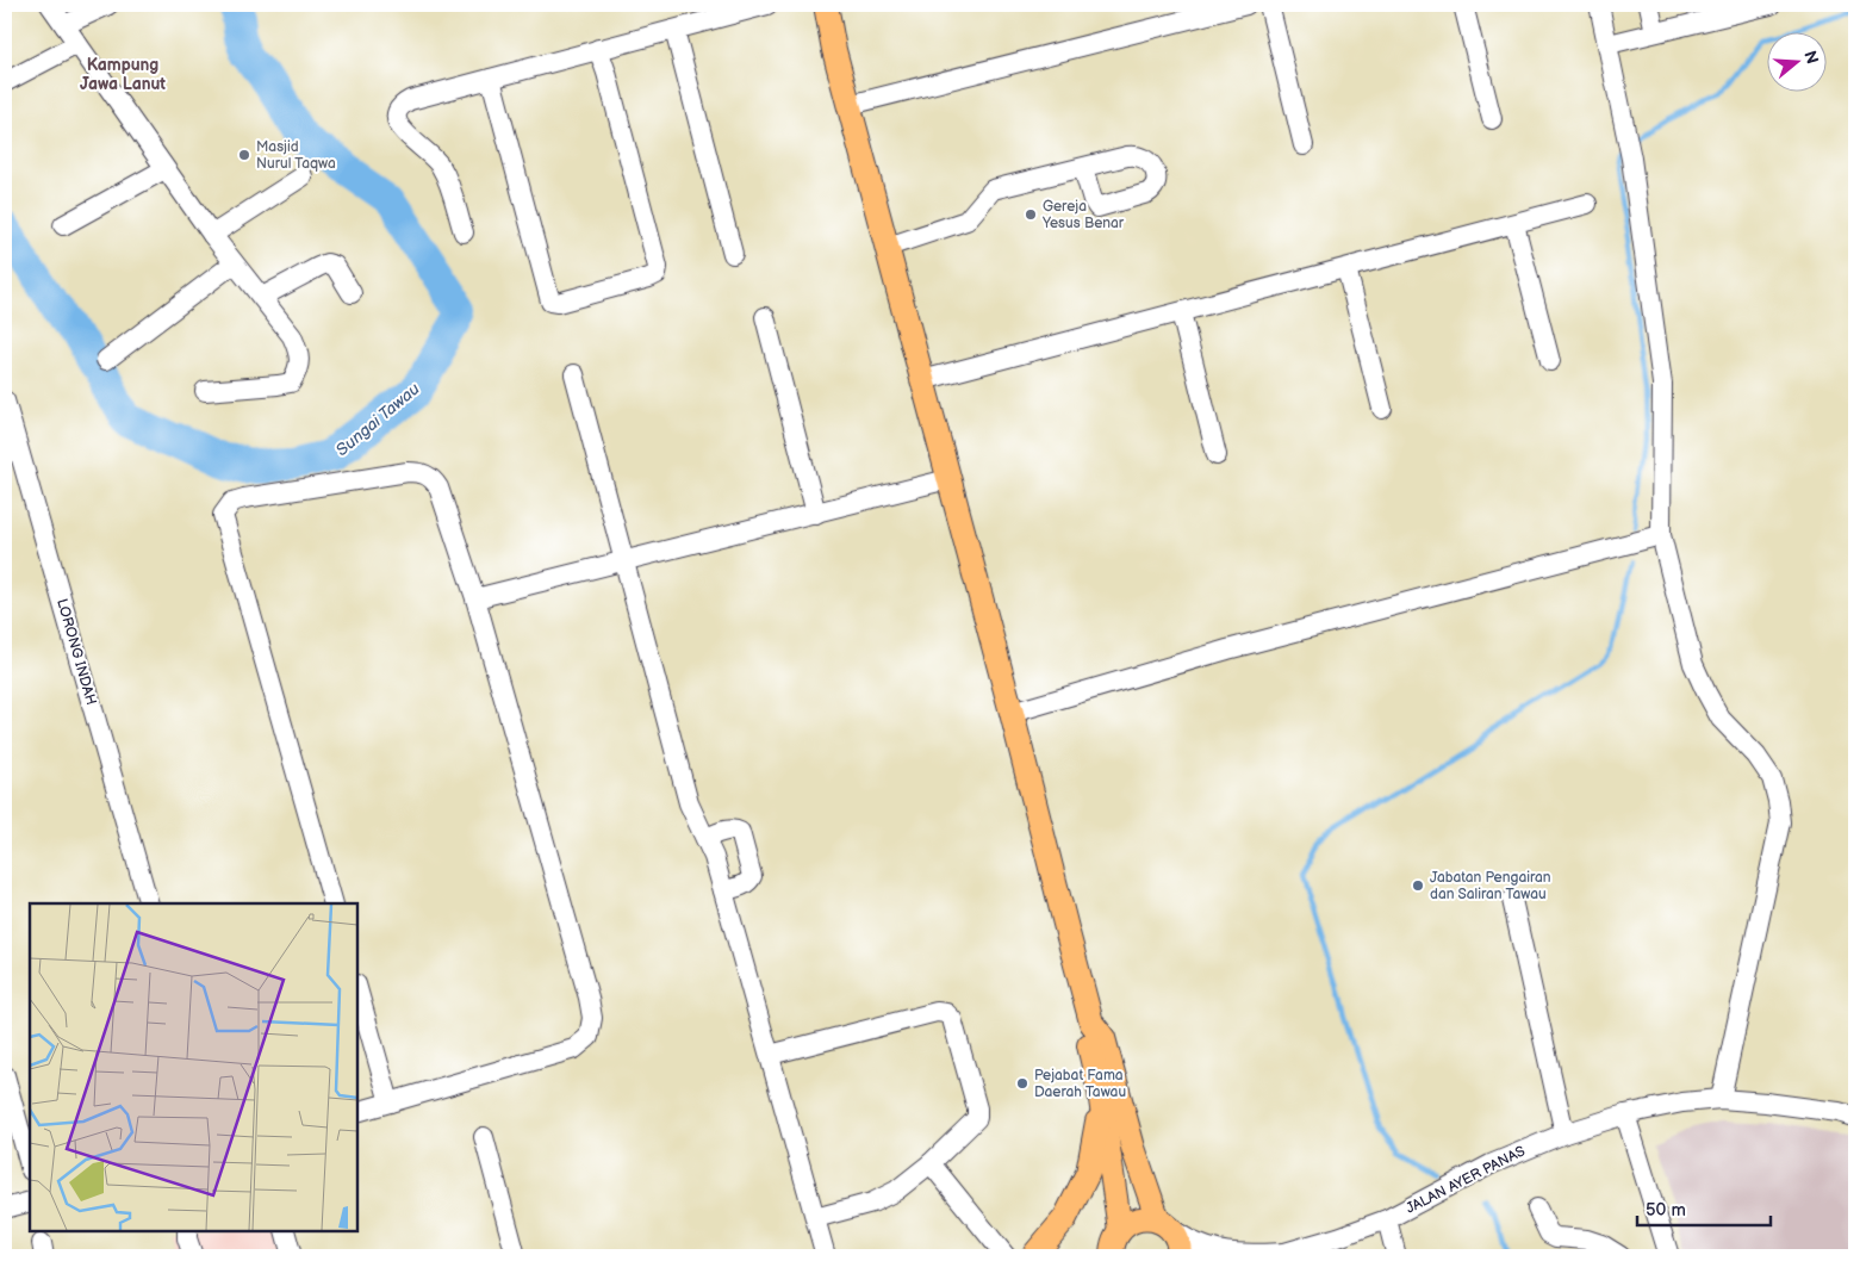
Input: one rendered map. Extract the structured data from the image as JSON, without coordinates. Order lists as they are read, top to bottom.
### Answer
{
  "streets": {
    "street": ["LORONG INDAH", "JALAN AYER PANAS"]
  },
  "districts": ["Kampung Jawa Lanut"],
  "water": ["Sungai Tawau"],
  "places": [
    "Masjid Nurul Taqwa",
    "Gereja Yesus Benar",
    "Jabatan Pengairan dan Saliran Tawau",
    "Pejabat Fama Daerah Tawau"
  ],
  "scale_bar": "50 m",
  "north": "right"
}
